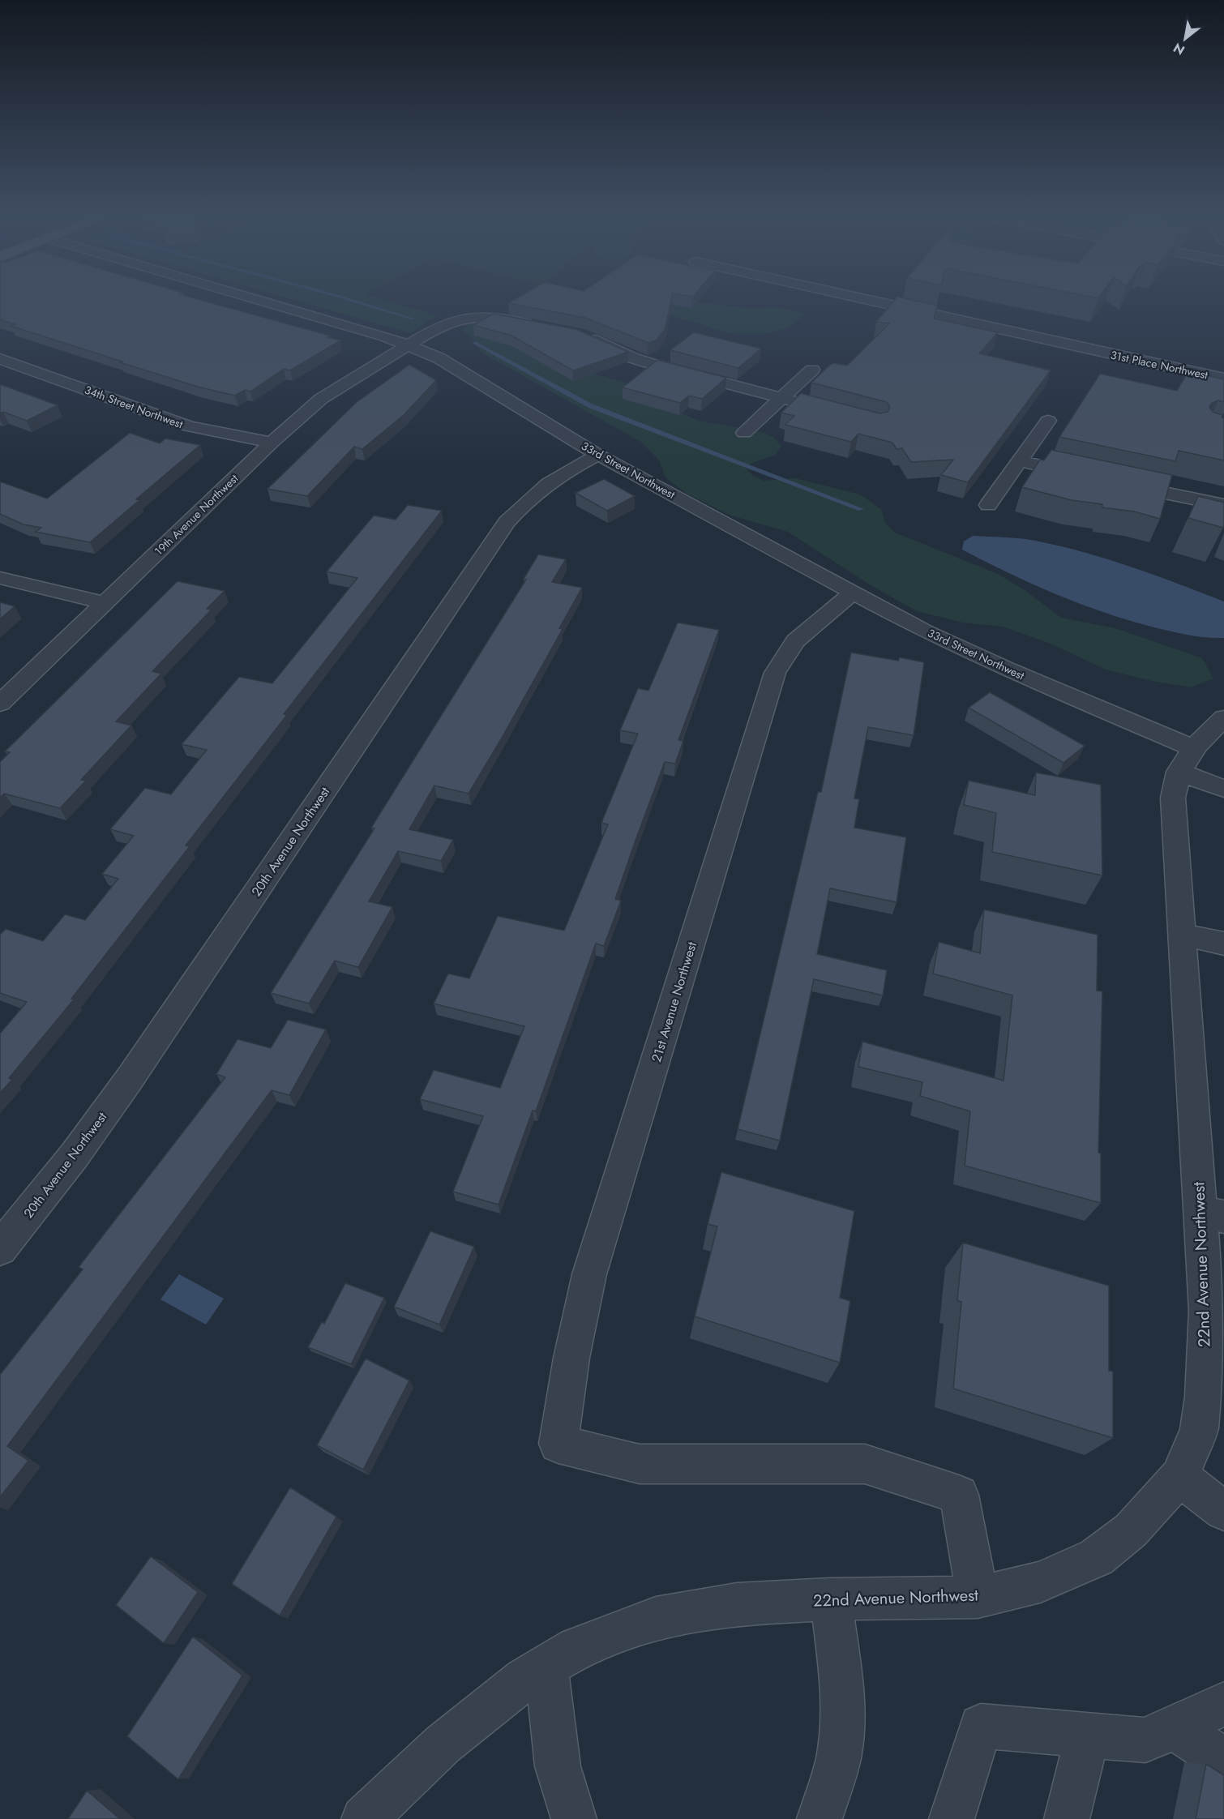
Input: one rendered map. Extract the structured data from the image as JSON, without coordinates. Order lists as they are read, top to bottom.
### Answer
{
  "streets": {
    "street": [
      "31st Place Northwest",
      "34th Street Northwest",
      "33rd Street Northwest",
      "19th Avenue Northwest",
      "20th Avenue Northwest",
      "21st Avenue Northwest",
      "22nd Avenue Northwest"
    ]
  },
  "crossings": [
    ["34th Street Northwest", "19th Avenue Northwest"],
    ["33rd Street Northwest", "19th Avenue Northwest"],
    ["33rd Street Northwest", "20th Avenue Northwest"],
    ["33rd Street Northwest", "21st Avenue Northwest"],
    ["33rd Street Northwest", "22nd Avenue Northwest"],
    ["21st Avenue Northwest", "22nd Avenue Northwest"]
  ],
  "north": "bottom left"
}
